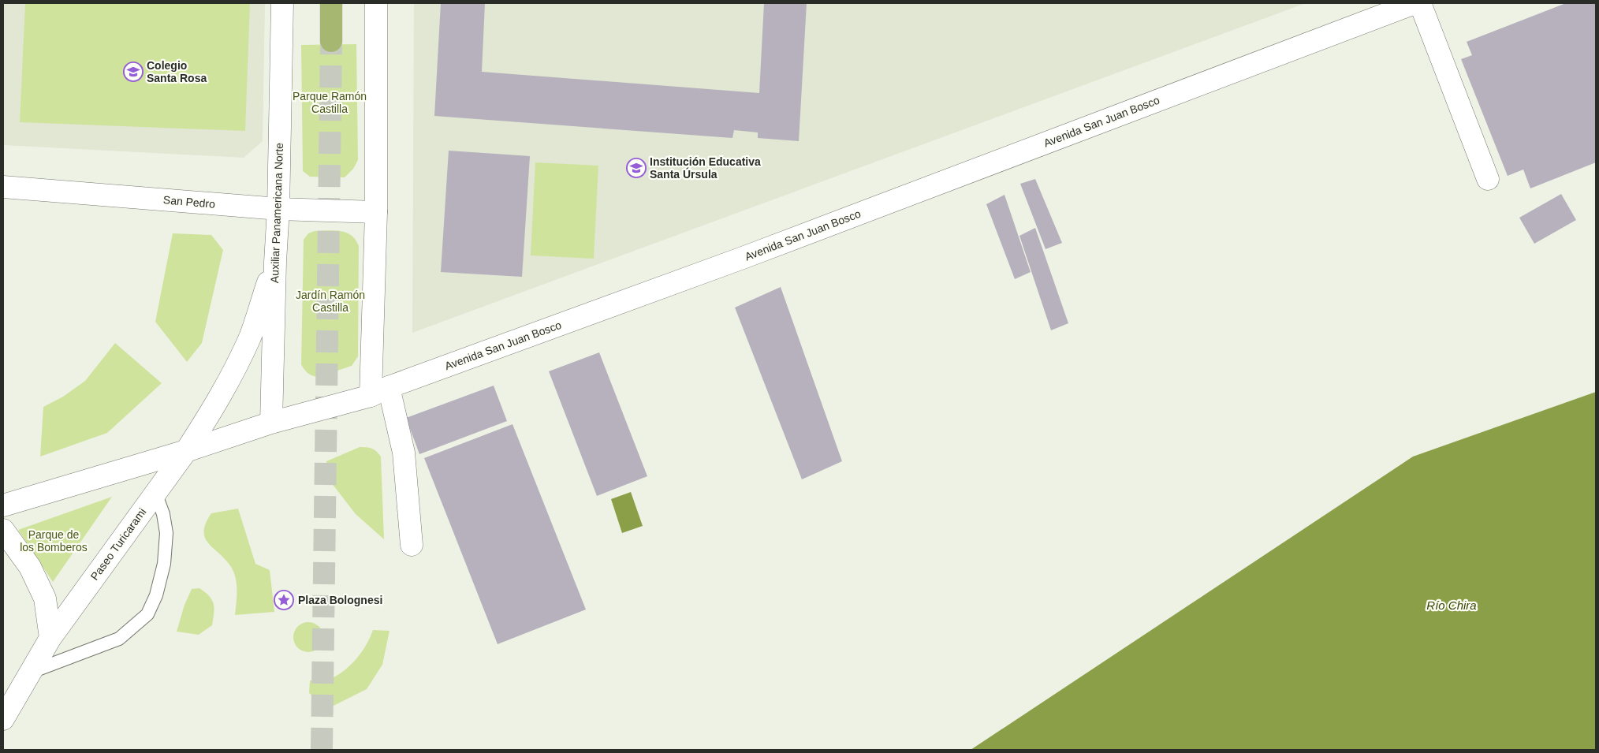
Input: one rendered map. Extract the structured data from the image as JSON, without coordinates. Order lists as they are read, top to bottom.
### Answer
{
  "streets": {
    "street": [
      "Avenida San Juan Bosco",
      "San Pedro",
      "Auxiliar Panamericana Norte",
      "Paseo Turicarami"
    ]
  },
  "crossings": [
    ["Avenida San Juan Bosco", "Auxiliar Panamericana Norte"],
    ["Avenida San Juan Bosco", "Paseo Turicarami"],
    ["San Pedro", "Auxiliar Panamericana Norte"],
    ["Auxiliar Panamericana Norte", "Paseo Turicarami"]
  ],
  "water": ["Río Chira"],
  "parks": ["Parque Ramón Castilla", "Jardín Ramón Castilla", "Parque de los Bomberos"],
  "places": {
    "school or university": ["Colegio Santa Rosa", "Institución Educativa Santa Úrsula"],
    "place": ["Plaza Bolognesi"]
  }
}
